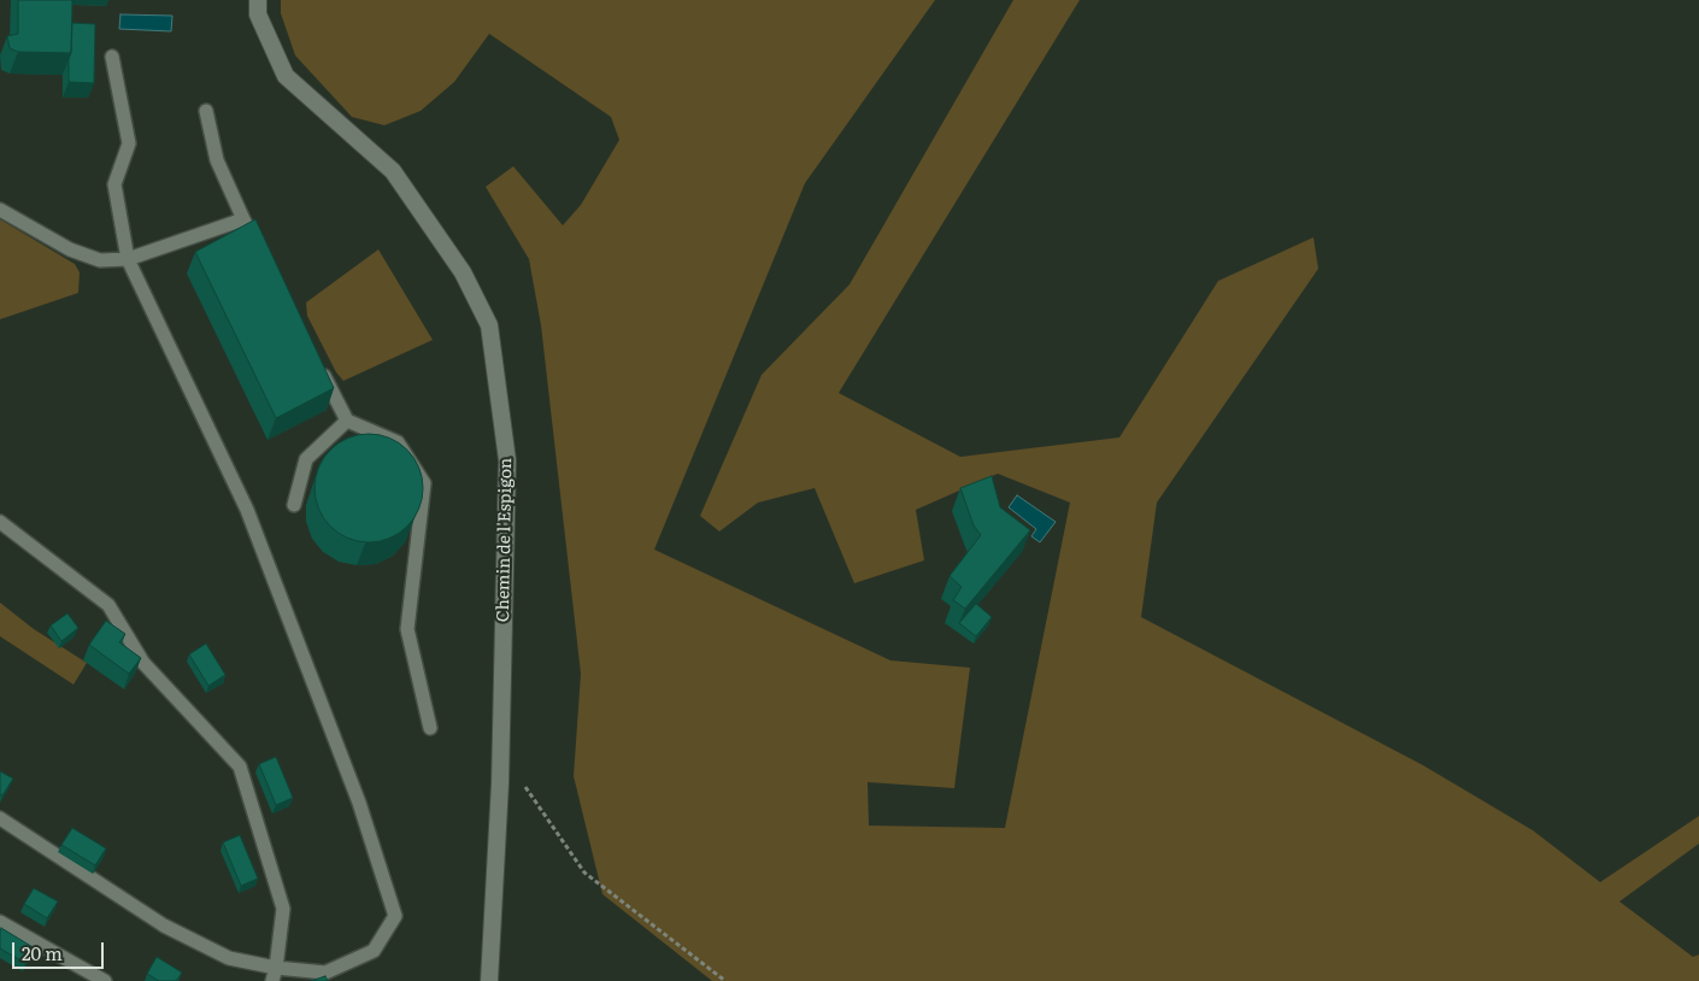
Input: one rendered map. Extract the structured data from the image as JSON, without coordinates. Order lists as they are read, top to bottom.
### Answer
{
  "streets": {
    "street": ["Chemin de l'Espigon"]
  },
  "scale_bar": "20 m"
}
